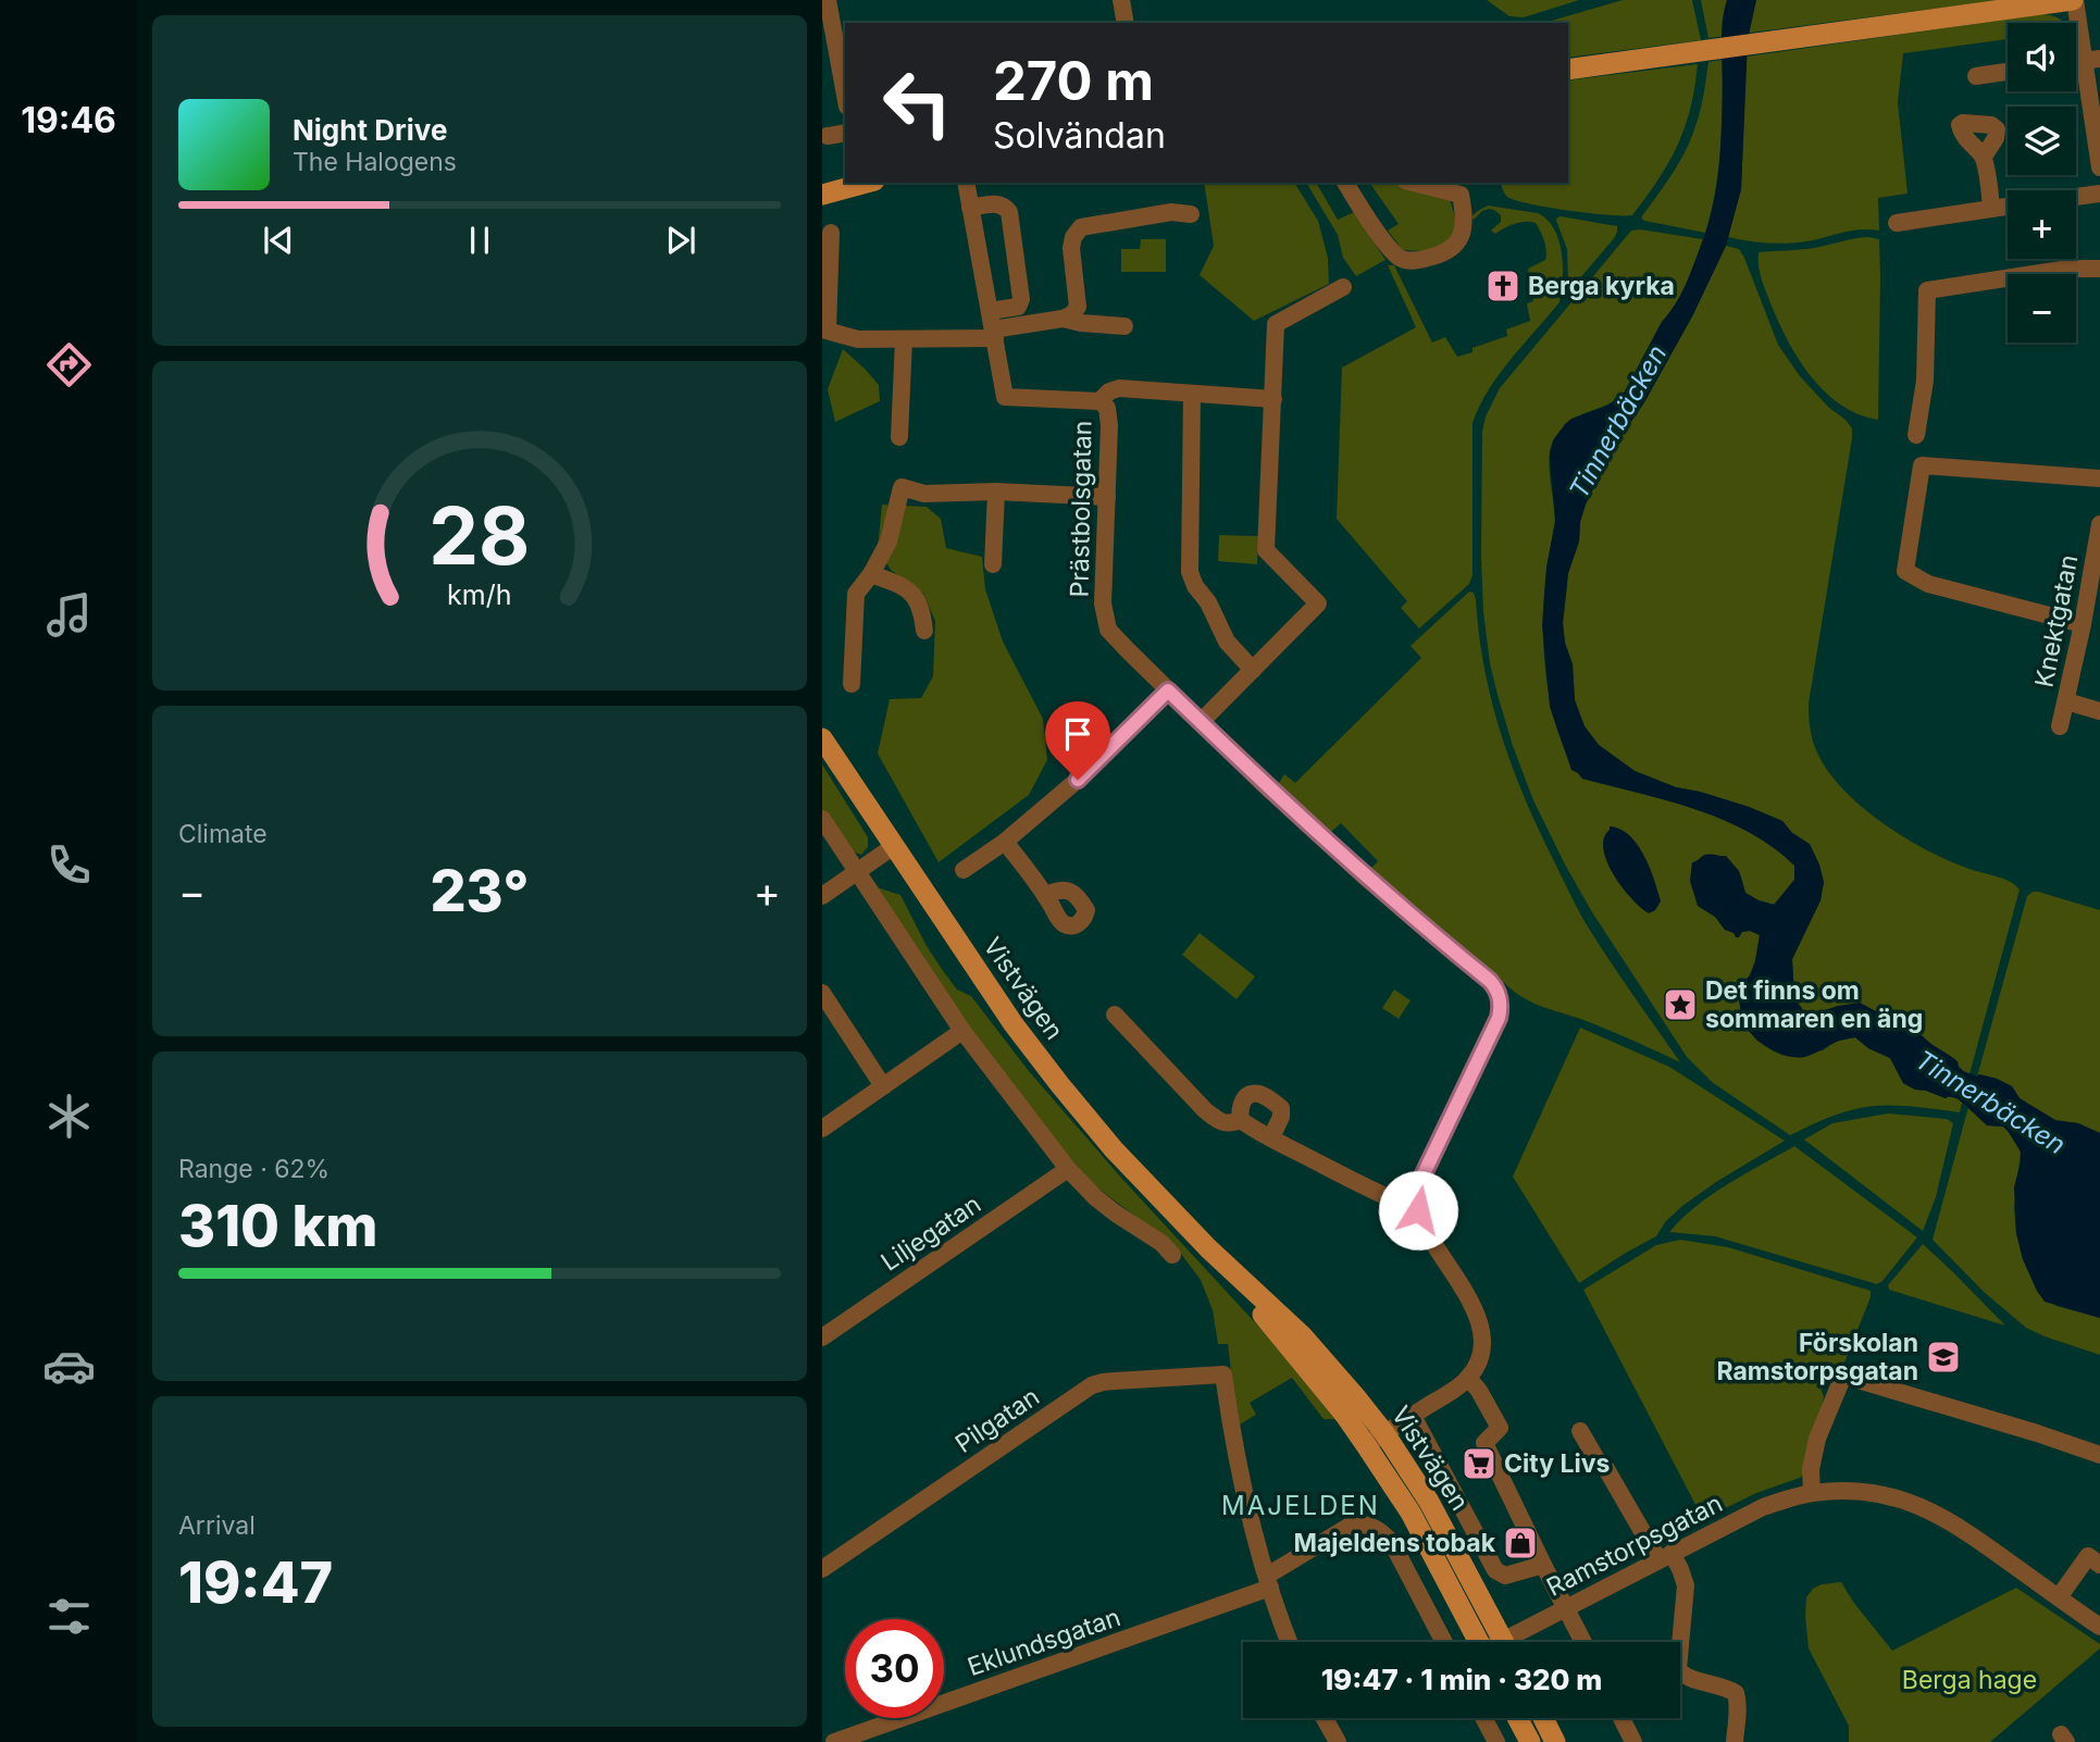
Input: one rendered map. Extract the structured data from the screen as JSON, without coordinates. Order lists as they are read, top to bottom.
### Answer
{
  "streets": {
    "main road": ["Vistvägen"],
    "street": [
      "Prästbolsgatan",
      "Knektgatan",
      "Liljegatan",
      "Pilgatan",
      "Ramstorpsgatan",
      "Eklundsgatan"
    ]
  },
  "crossings": [
    ["Pilgatan", "Eklundsgatan"]
  ],
  "districts": ["MAJELDEN"],
  "water": ["Tinnerbäcken"],
  "parks": ["Berga hage"],
  "places": {
    "church": ["Berga kyrka"],
    "place": ["Det finns om sommaren en äng"],
    "school or university": ["Förskolan Ramstorpsgatan"],
    "supermarket": ["City Livs"],
    "shop": ["Majeldens tobak"]
  },
  "page": {
    "tabs": "19:46",
    "map_buttons": ["+", "−"],
    "turn": ["270 m", "Solvändan"],
    "song": ["Night Drive", "The Halogens"],
    "tile": [
      "Climate",
      ["Range · 62%", "310 km"],
      ["Arrival", "19:47"]
    ],
    "heat": ["−", "23°", "+"],
    "limit": "30",
    "trip": "19:47 · 1 min · 320 m",
    "gauge": ["28", "km/h"]
  }
}
